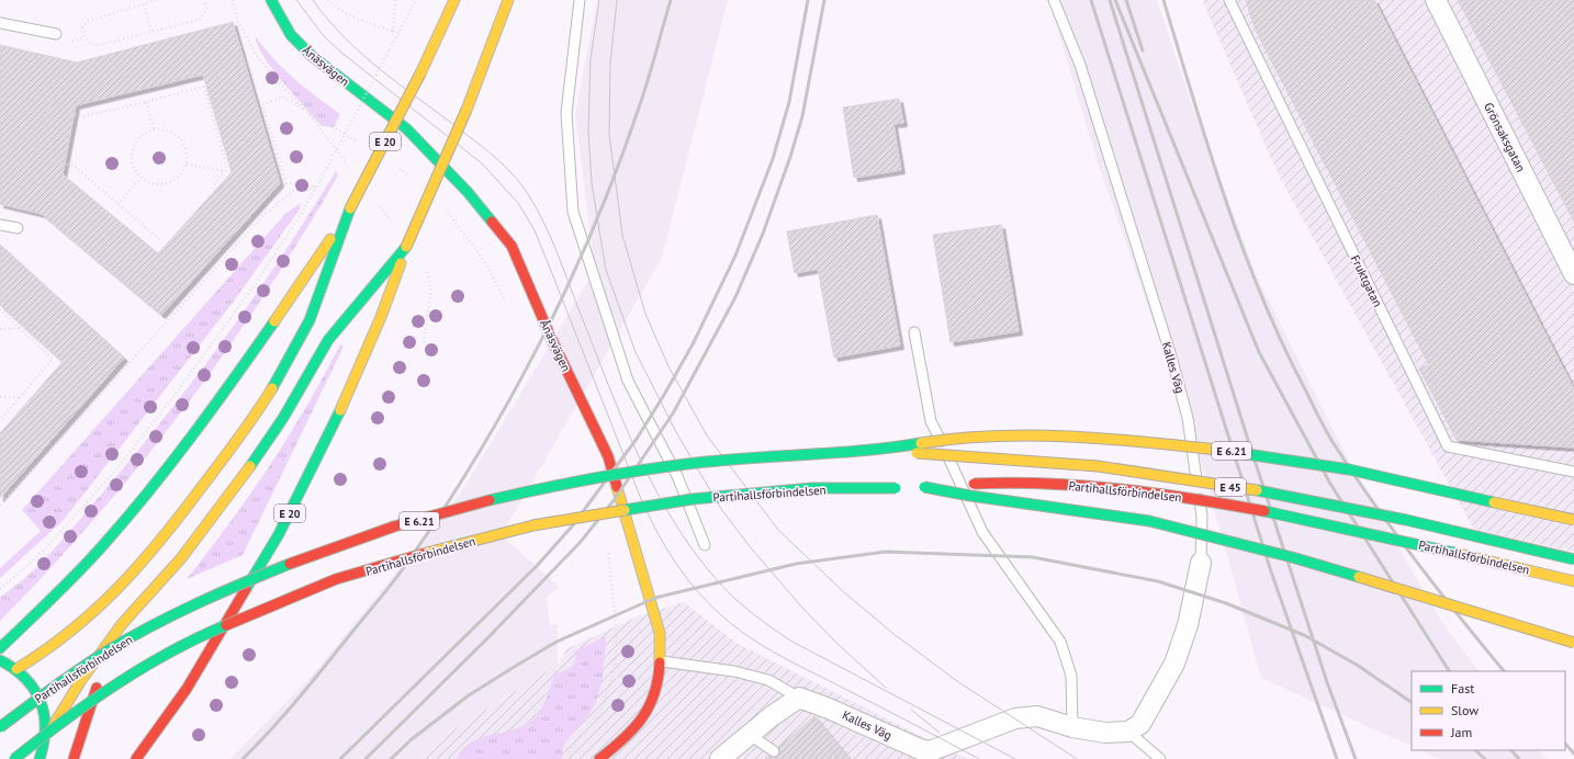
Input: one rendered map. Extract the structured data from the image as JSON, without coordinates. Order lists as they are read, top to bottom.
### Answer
{
  "streets": {
    "main road": [
      "Ånäsvägen",
      "E 20",
      "E 6.21",
      "E 45",
      "Partihallsförbindelsen"
    ],
    "street": ["Grönsaksgatan", "Kalles Väg"],
    "lane": ["Fruktgatan"]
  },
  "crossings": [
    ["Ånäsvägen", "Kalles Väg"]
  ],
  "legend": ["Fast", "Slow", "Jam"]
}
